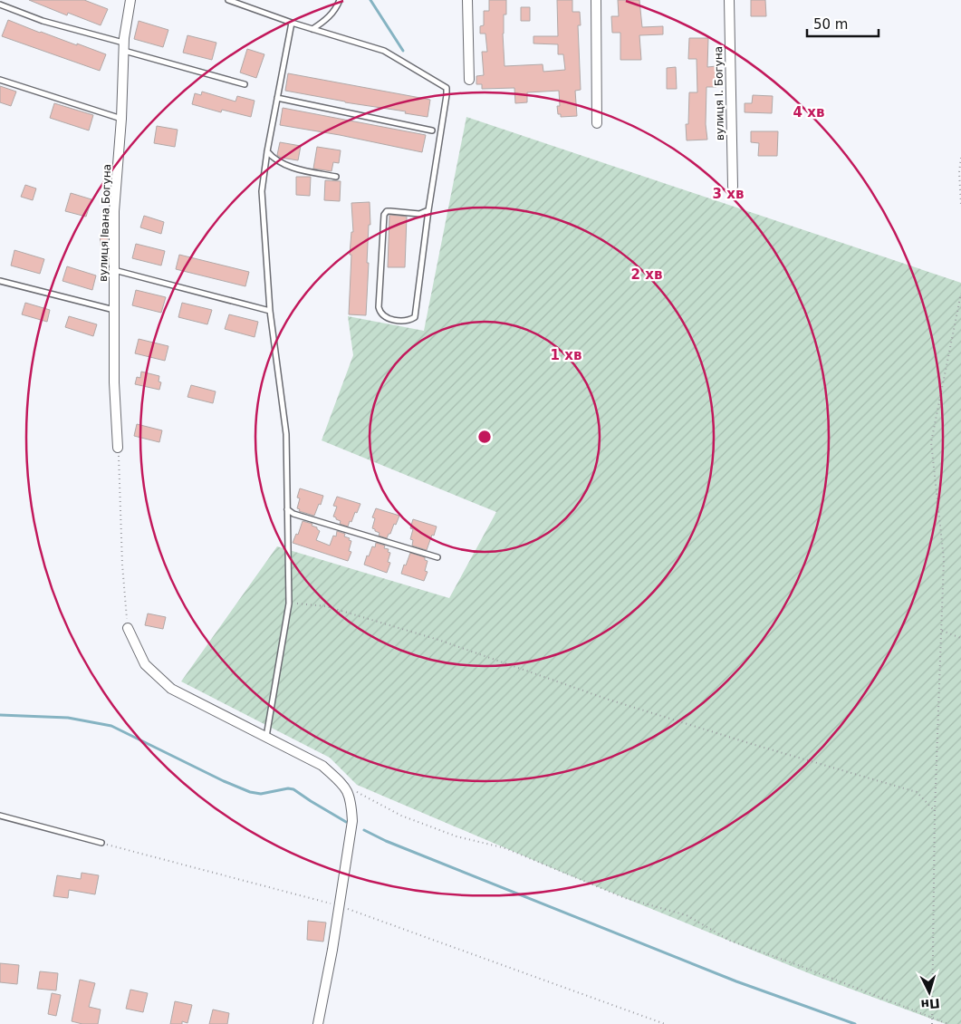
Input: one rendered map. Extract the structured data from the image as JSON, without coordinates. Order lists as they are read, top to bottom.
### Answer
{
  "streets": {
    "street": ["вулиця І. Богуна", "вулиця Івана Богуна"]
  },
  "scale_bar": "50 m",
  "north": "bottom",
  "rings": [
    "4 хв",
    "3 хв",
    "2 хв",
    "1 хв"
  ]
}
